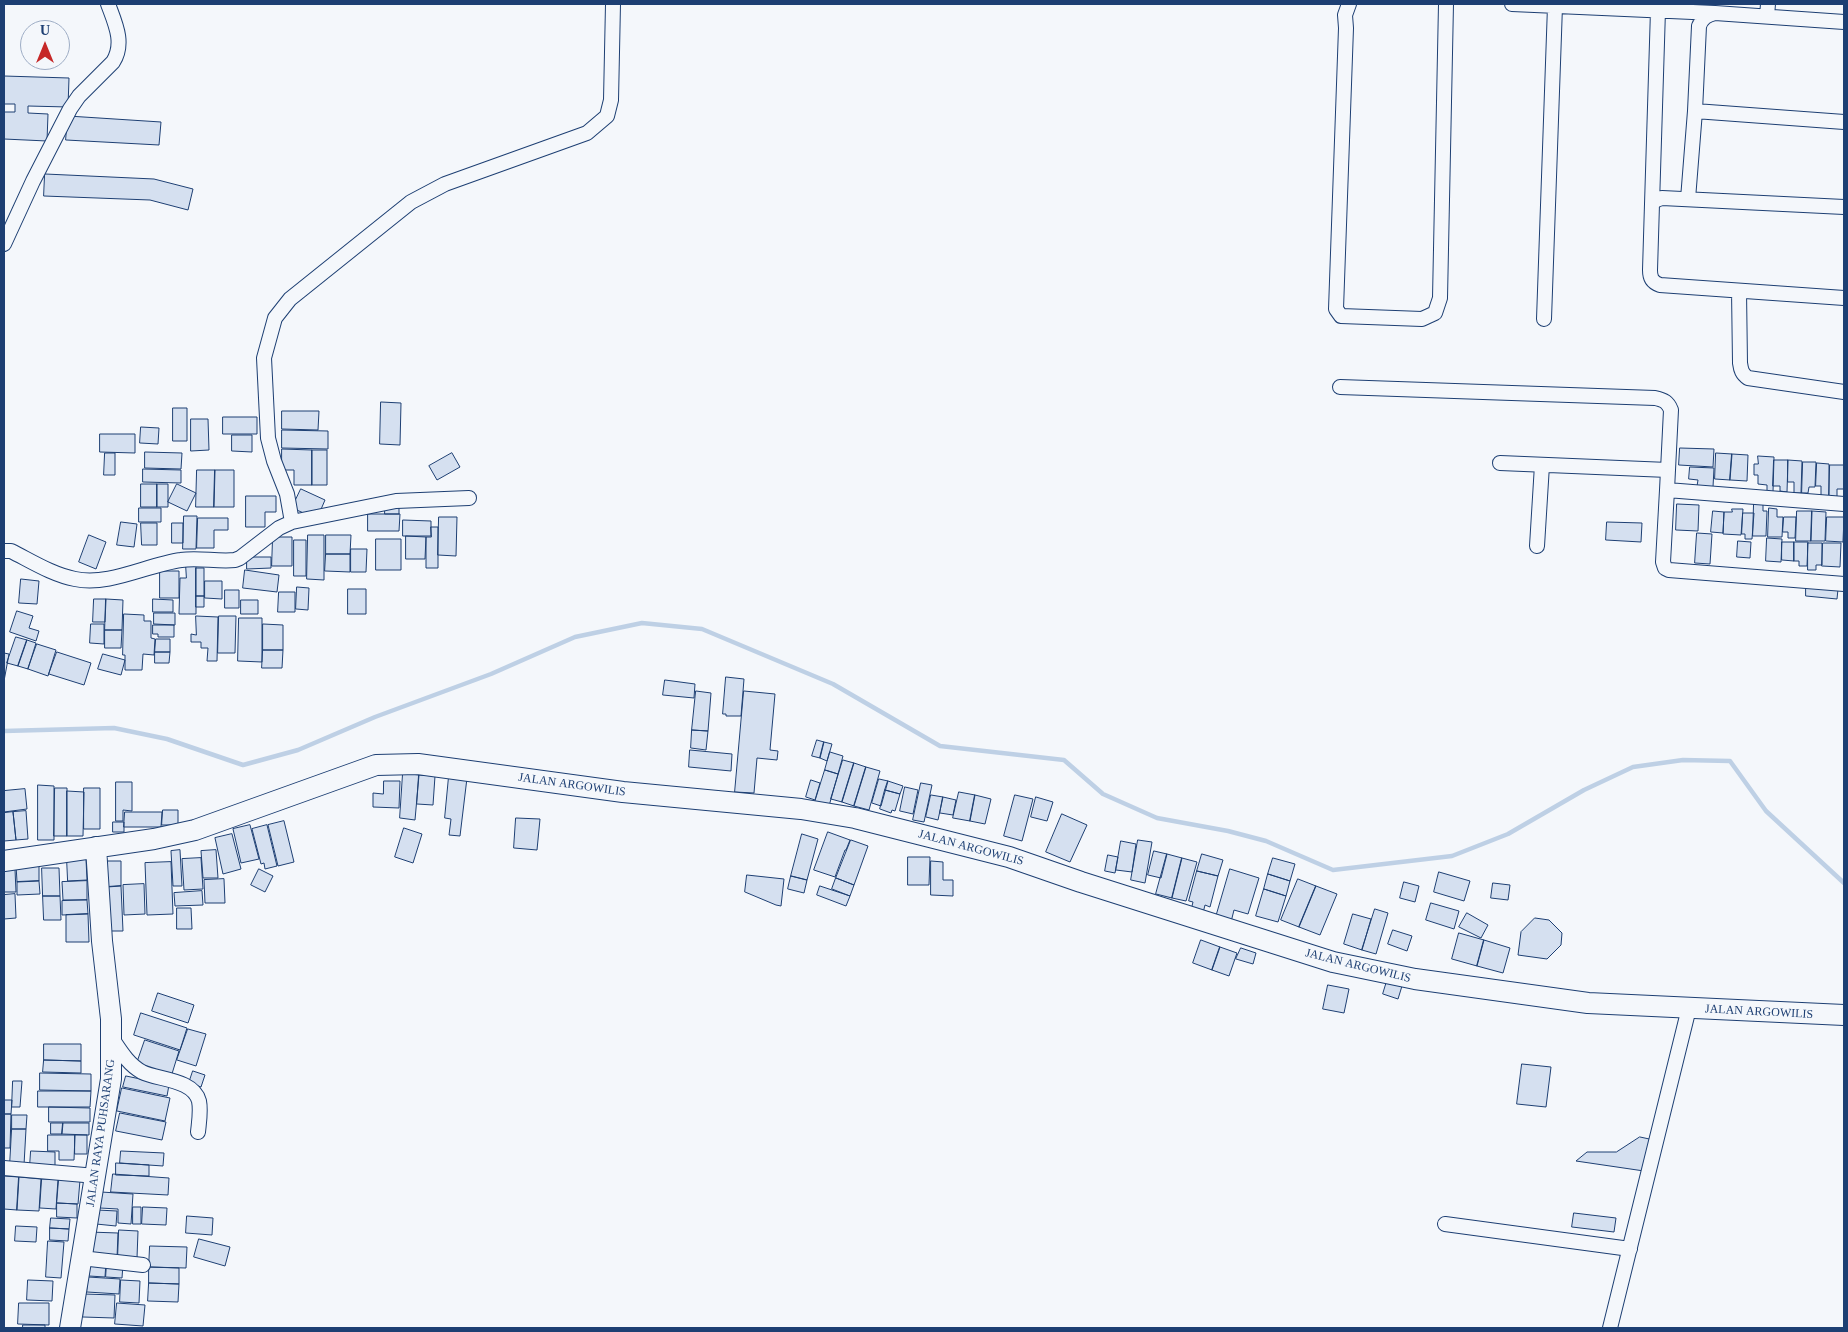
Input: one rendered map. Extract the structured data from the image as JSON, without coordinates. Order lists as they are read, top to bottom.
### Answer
{
  "streets": {
    "street": ["JALAN ARGOWILIS", "JALAN RAYA PUHSARANG"]
  },
  "crossings": [
    ["JALAN ARGOWILIS", "JALAN RAYA PUHSARANG"]
  ],
  "north": "top"
}
